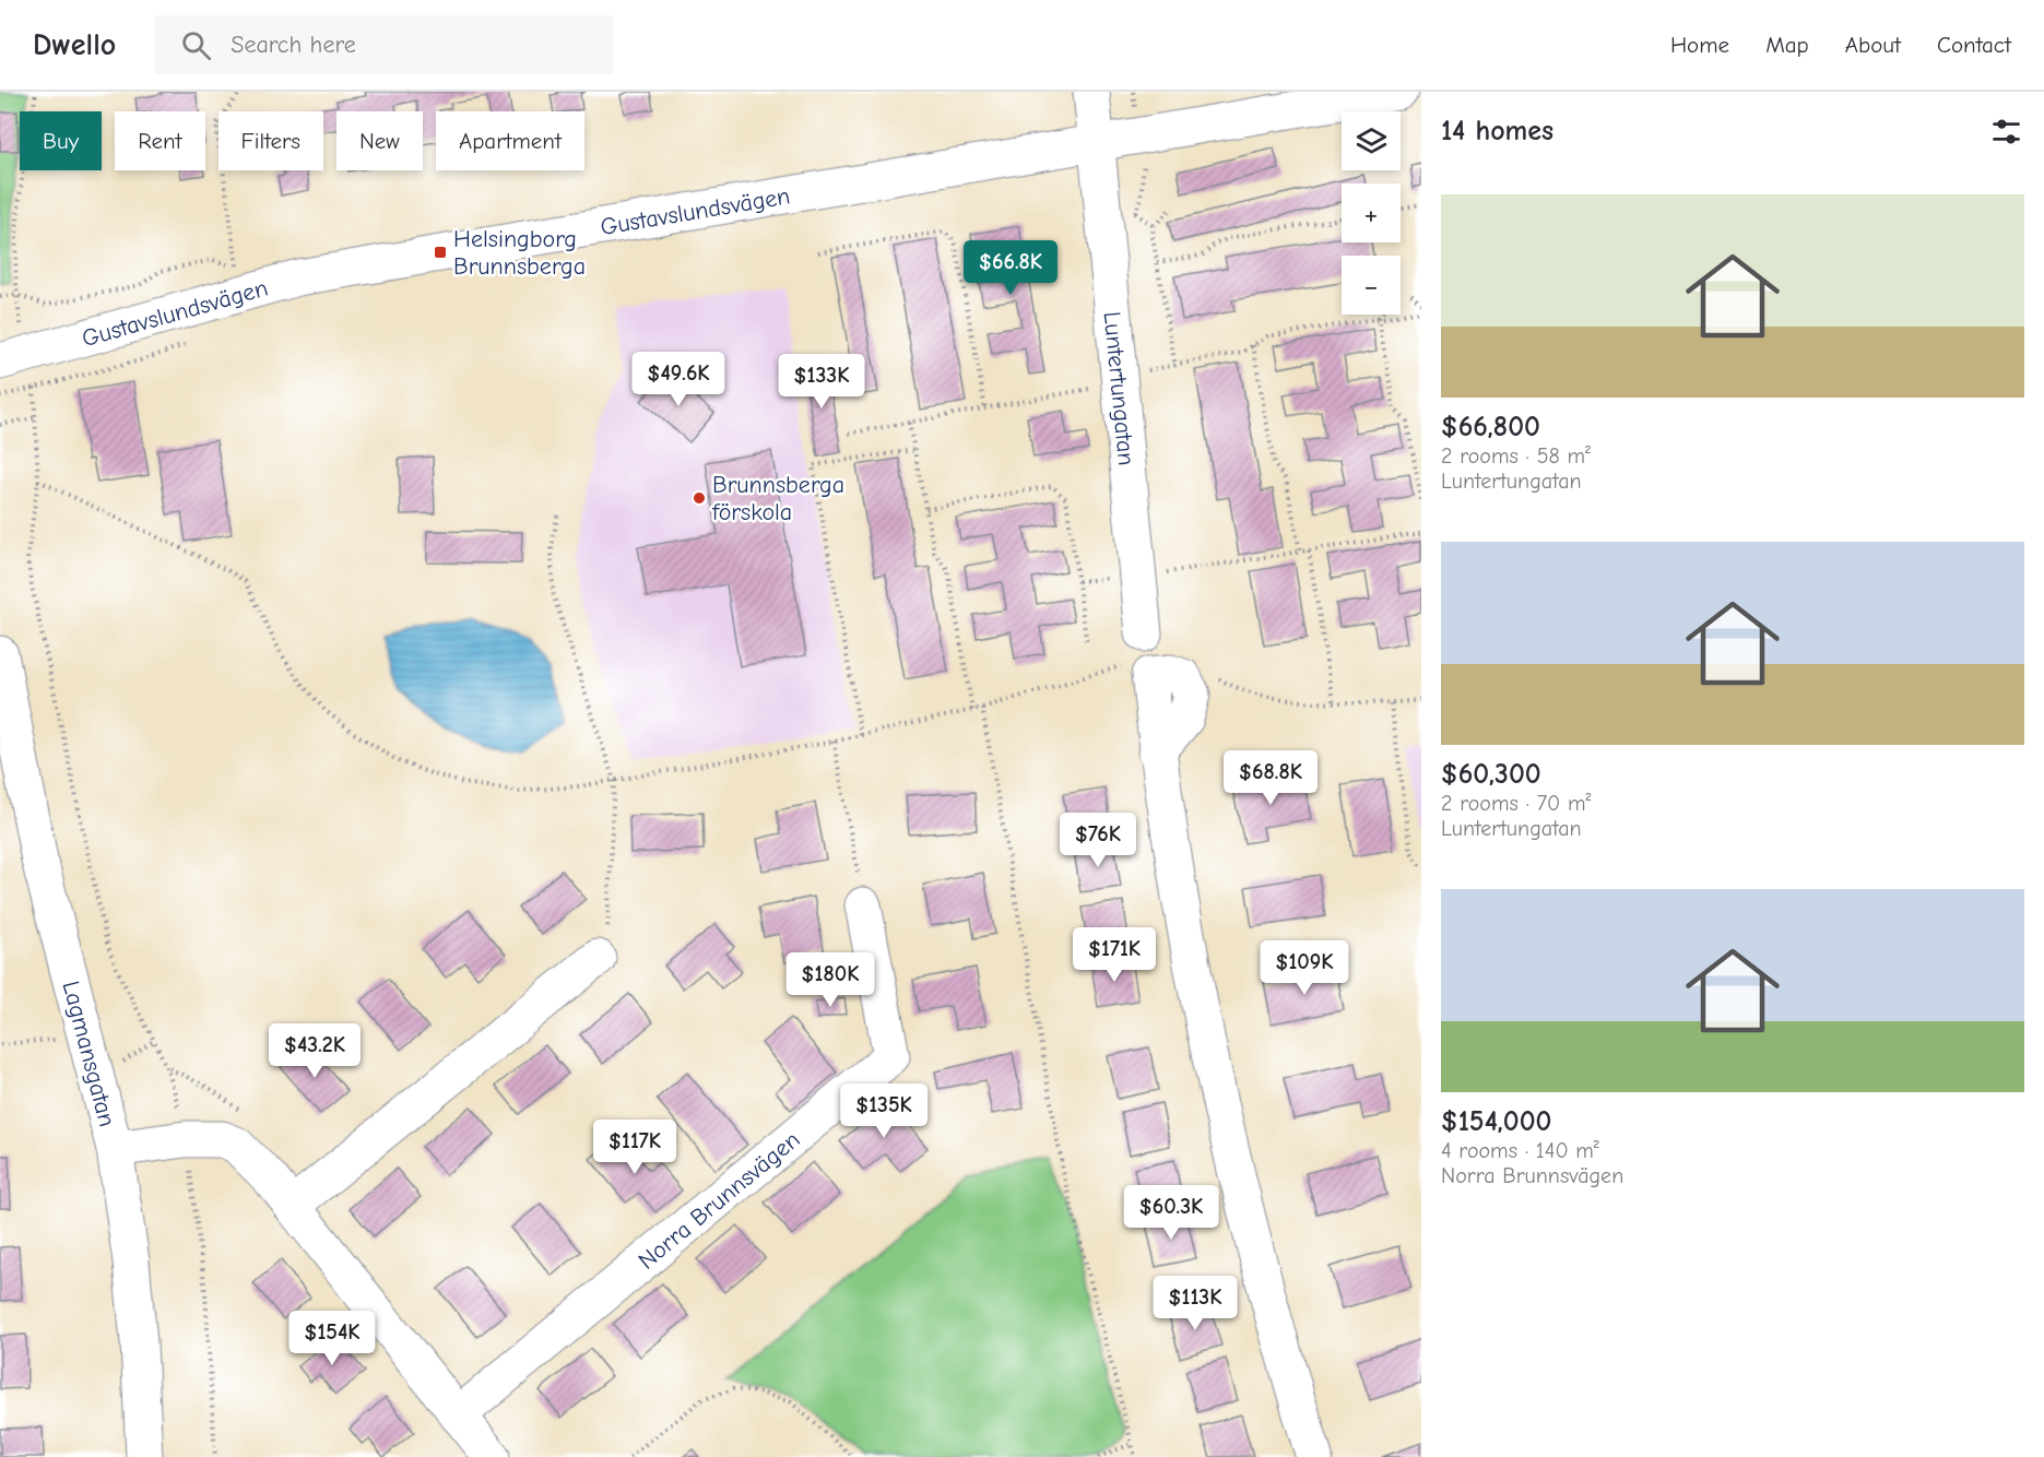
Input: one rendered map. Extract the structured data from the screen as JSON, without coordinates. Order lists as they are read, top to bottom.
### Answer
{
  "streets": {
    "street": [
      "Gustavslundsvägen",
      "Luntertungatan",
      "Lagmansgatan",
      "Norra Brunnsvägen"
    ]
  },
  "crossings": [
    ["Gustavslundsvägen", "Luntertungatan"]
  ],
  "places": {
    "transit": ["Helsingborg Brunnsberga"],
    "other": ["Brunnsberga förskola"]
  },
  "page": {
    "header": "Dwello",
    "search": "Search here",
    "nav": [
      "Home",
      "Map",
      "About",
      "Contact"
    ],
    "heading": "14 homes",
    "map_buttons": ["+", "−"],
    "chip": [
      "Buy",
      "Rent",
      "Filters",
      "New",
      "Apartment"
    ],
    "list": [
      {
        "name": "$66,800",
        "note": "2 rooms · 58 m² · Luntertungatan"
      },
      {
        "name": "$60,300",
        "note": "2 rooms · 70 m² · Luntertungatan"
      },
      {
        "name": "$154,000",
        "note": "4 rooms · 140 m² · Norra Brunnsvägen"
      }
    ],
    "price": [
      "$66.8K",
      "$49.6K",
      "$133K",
      "$68.8K",
      "$76K",
      "$171K",
      "$109K",
      "$180K",
      "$43.2K",
      "$135K",
      "$117K",
      "$60.3K",
      "$113K",
      "$154K"
    ]
  }
}
